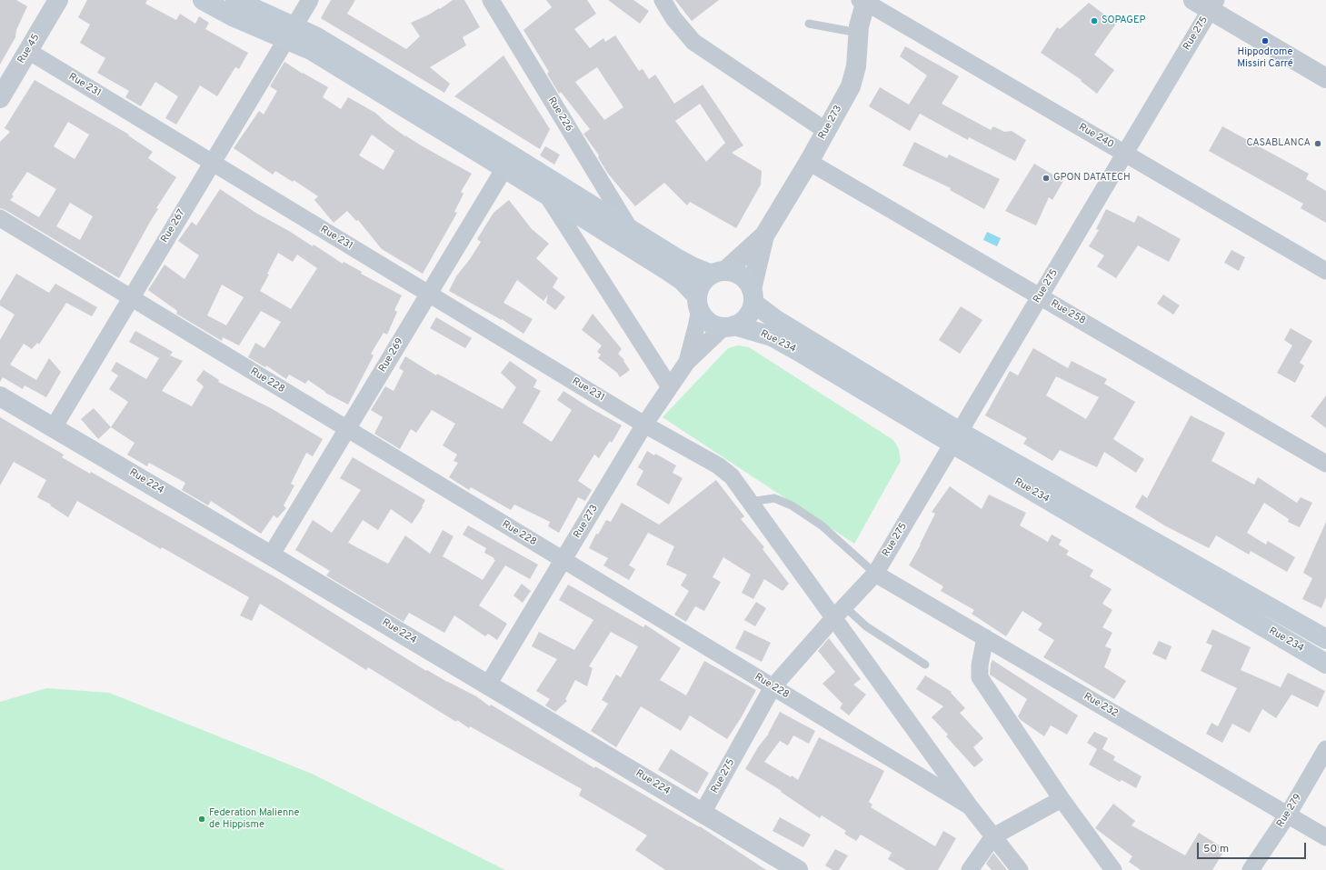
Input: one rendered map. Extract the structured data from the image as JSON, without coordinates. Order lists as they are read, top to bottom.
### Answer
{
  "streets": {
    "main road": ["Rue 234"],
    "street": [
      "Rue 275",
      "Rue 45",
      "Rue 231",
      "Rue 226",
      "Rue 273",
      "Rue 240",
      "Rue 267",
      "Rue 258",
      "Rue 269",
      "Rue 228",
      "Rue 224",
      "Rue 232",
      "Rue 279"
    ]
  },
  "crossings": [
    ["Rue 275", "Rue 231"],
    ["Rue 275", "Rue 240"],
    ["Rue 275", "Rue 258"],
    ["Rue 275", "Rue 234"],
    ["Rue 275", "Rue 228"],
    ["Rue 275", "Rue 224"],
    ["Rue 275", "Rue 232"],
    ["Rue 45", "Rue 231"],
    ["Rue 231", "Rue 273"],
    ["Rue 231", "Rue 267"],
    ["Rue 231", "Rue 269"],
    ["Rue 231", "Rue 228"],
    ["Rue 273", "Rue 240"],
    ["Rue 273", "Rue 258"],
    ["Rue 273", "Rue 234"],
    ["Rue 273", "Rue 228"],
    ["Rue 273", "Rue 224"],
    ["Rue 267", "Rue 228"],
    ["Rue 267", "Rue 224"],
    ["Rue 269", "Rue 228"],
    ["Rue 269", "Rue 224"],
    ["Rue 232", "Rue 279"]
  ],
  "places": [
    "SOPAGEP",
    "Hippodrome Missiri Carré",
    "CASABLANCA",
    "GPON DATATECH",
    "Federation Malienne de Hippisme"
  ],
  "scale_bar": "50 m"
}
